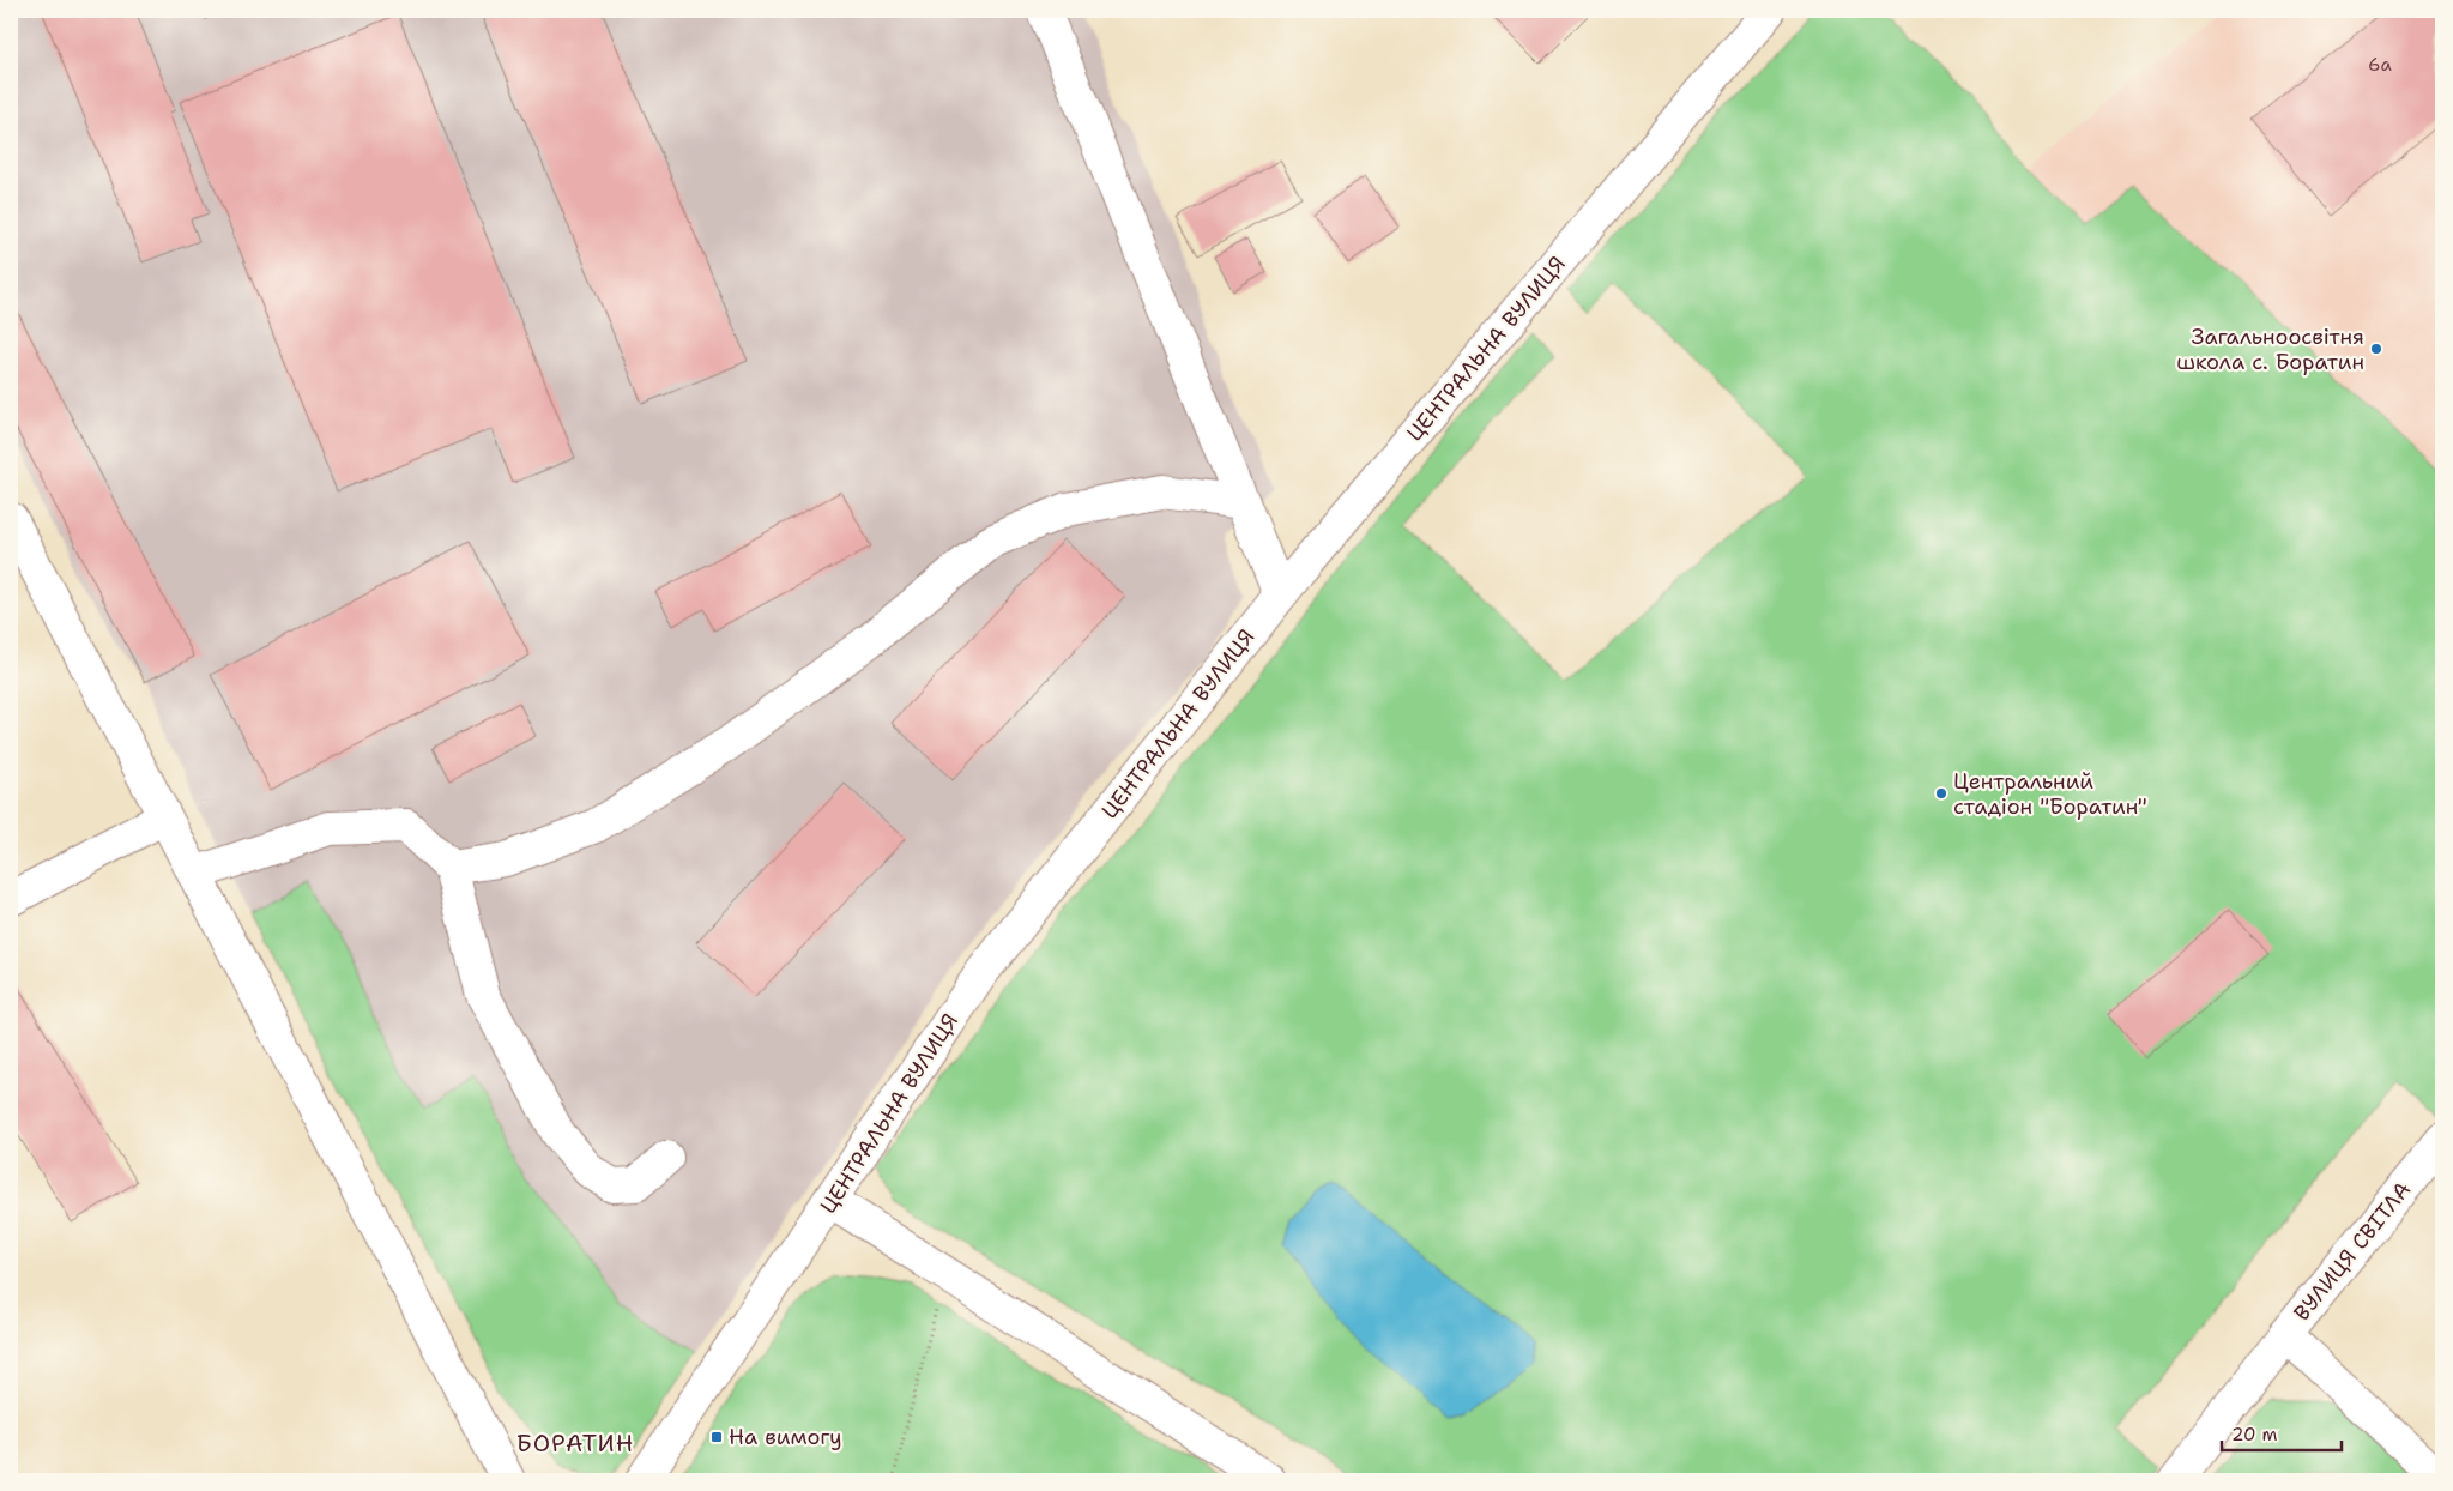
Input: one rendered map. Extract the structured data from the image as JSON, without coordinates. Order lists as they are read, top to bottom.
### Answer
{
  "streets": {
    "street": ["ЦЕНТРАЛЬНА ВУЛИЦЯ", "ВУЛИЦЯ СВІТЛА"]
  },
  "districts": ["БОРАТИН"],
  "places": {
    "other": ["Загальноосвітня школа с. Боратин", "Центральний стадіон \"Боратин\""],
    "transit": ["На вимогу"]
  },
  "house_numbers": ["6а"],
  "scale_bar": "20 m"
}
